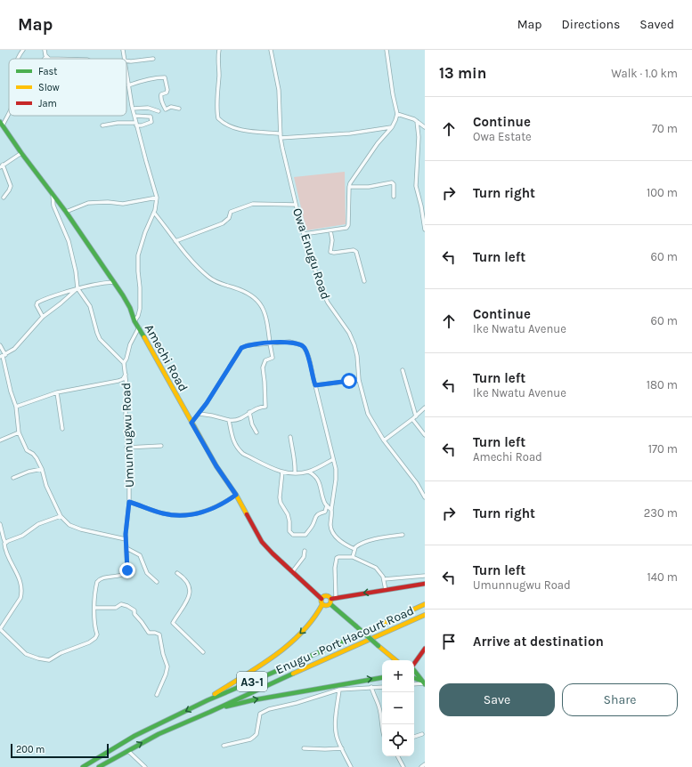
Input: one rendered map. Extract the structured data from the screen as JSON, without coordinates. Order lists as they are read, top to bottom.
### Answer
{
  "streets": {
    "main road": ["Amechi Road", "Enugu - Port Hacourt Road", "A3-1"],
    "street": ["Owa Enugu Road", "Umunnugwu Road"]
  },
  "crossings": [
    ["Amechi Road", "Umunnugwu Road"]
  ],
  "legend": ["Fast", "Slow", "Jam"],
  "scale_bar": "200 m",
  "page": {
    "header": "Map",
    "nav": ["Map", "Directions", "Saved"],
    "heading": ["13 min", "Walk · 1.0 km"],
    "list": [
      ["Continue", "Owa Estate", "70 m"],
      ["Turn right", "100 m"],
      ["Turn left", "60 m"],
      ["Continue", "Ike Nwatu Avenue", "60 m"],
      ["Turn left", "Ike Nwatu Avenue", "180 m"],
      ["Turn left", "Amechi Road", "170 m"],
      ["Turn right", "230 m"],
      ["Turn left", "Umunnugwu Road", "140 m"],
      "Arrive at destination"
    ],
    "map_buttons": ["+", "−"],
    "buttons": ["Save", "Share"],
    "scale": "200 m"
  }
}
